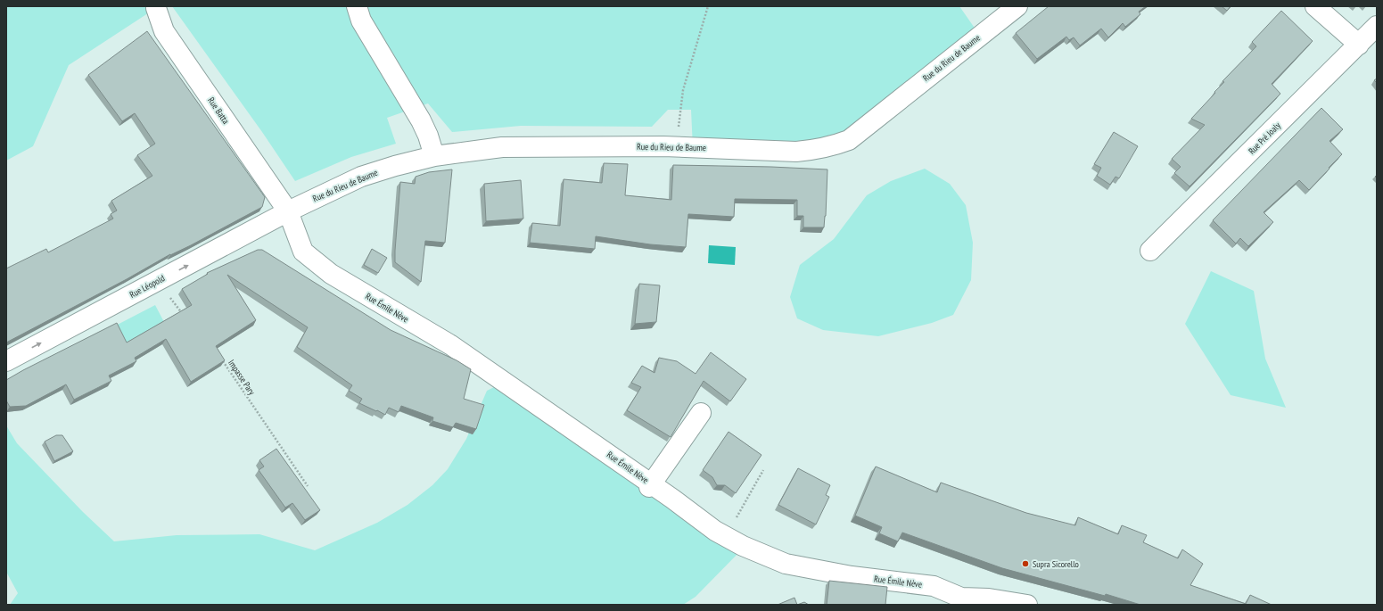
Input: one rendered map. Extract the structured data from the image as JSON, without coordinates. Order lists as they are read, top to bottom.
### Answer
{
  "streets": {
    "street": [
      "Rue du Rieu de Baume",
      "Rue Batta",
      "Rue Pré Joaly",
      "Rue Léopold",
      "Rue Émile Nève"
    ],
    "path": ["Impasse Pary"]
  },
  "crossings": [
    ["Rue du Rieu de Baume", "Rue Batta"],
    ["Rue du Rieu de Baume", "Rue Léopold"],
    ["Rue du Rieu de Baume", "Rue Émile Nève"],
    ["Rue Batta", "Rue Léopold"],
    ["Rue Batta", "Rue Émile Nève"],
    ["Rue Léopold", "Rue Émile Nève"]
  ],
  "one_way": ["Rue Léopold"],
  "places": ["Supra Sicorello"]
}
